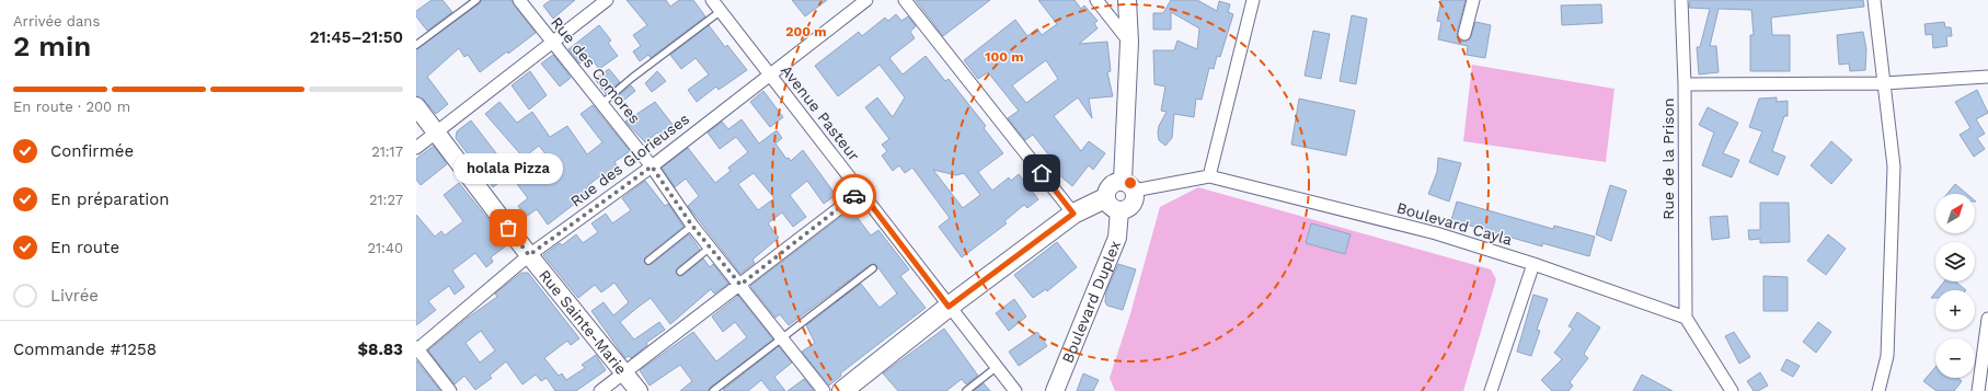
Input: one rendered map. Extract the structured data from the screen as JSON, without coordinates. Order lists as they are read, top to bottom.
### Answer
{
  "streets": {
    "main road": ["Boulevard Duplex", "Rue Sainte-Marie"],
    "street": [
      "Rue des Comores",
      "Avenue Pasteur",
      "Rue de la Prison",
      "Rue des Glorieuses",
      "Boulevard Cayla"
    ]
  },
  "crossings": [
    ["Rue des Comores", "Rue des Glorieuses"],
    ["Avenue Pasteur", "Rue des Glorieuses"],
    ["Rue de la Prison", "Boulevard Cayla"],
    ["Rue des Glorieuses", "Rue Sainte-Marie"]
  ],
  "places": ["holala Pizza"],
  "north": "top right",
  "page": {
    "heading": ["2 min", "Arrivée dans", "21:45–21:50"],
    "panel": ["Commande #1258", "$8.83"],
    "bar": "En route · 200 m",
    "list": [
      ["Confirmée", "21:17"],
      ["En préparation", "21:27"],
      ["En route", "21:40"],
      "Livrée"
    ],
    "bubble": "holala Pizza",
    "map_buttons": ["+", "−"]
  },
  "rings": ["200 m", "100 m"]
}
